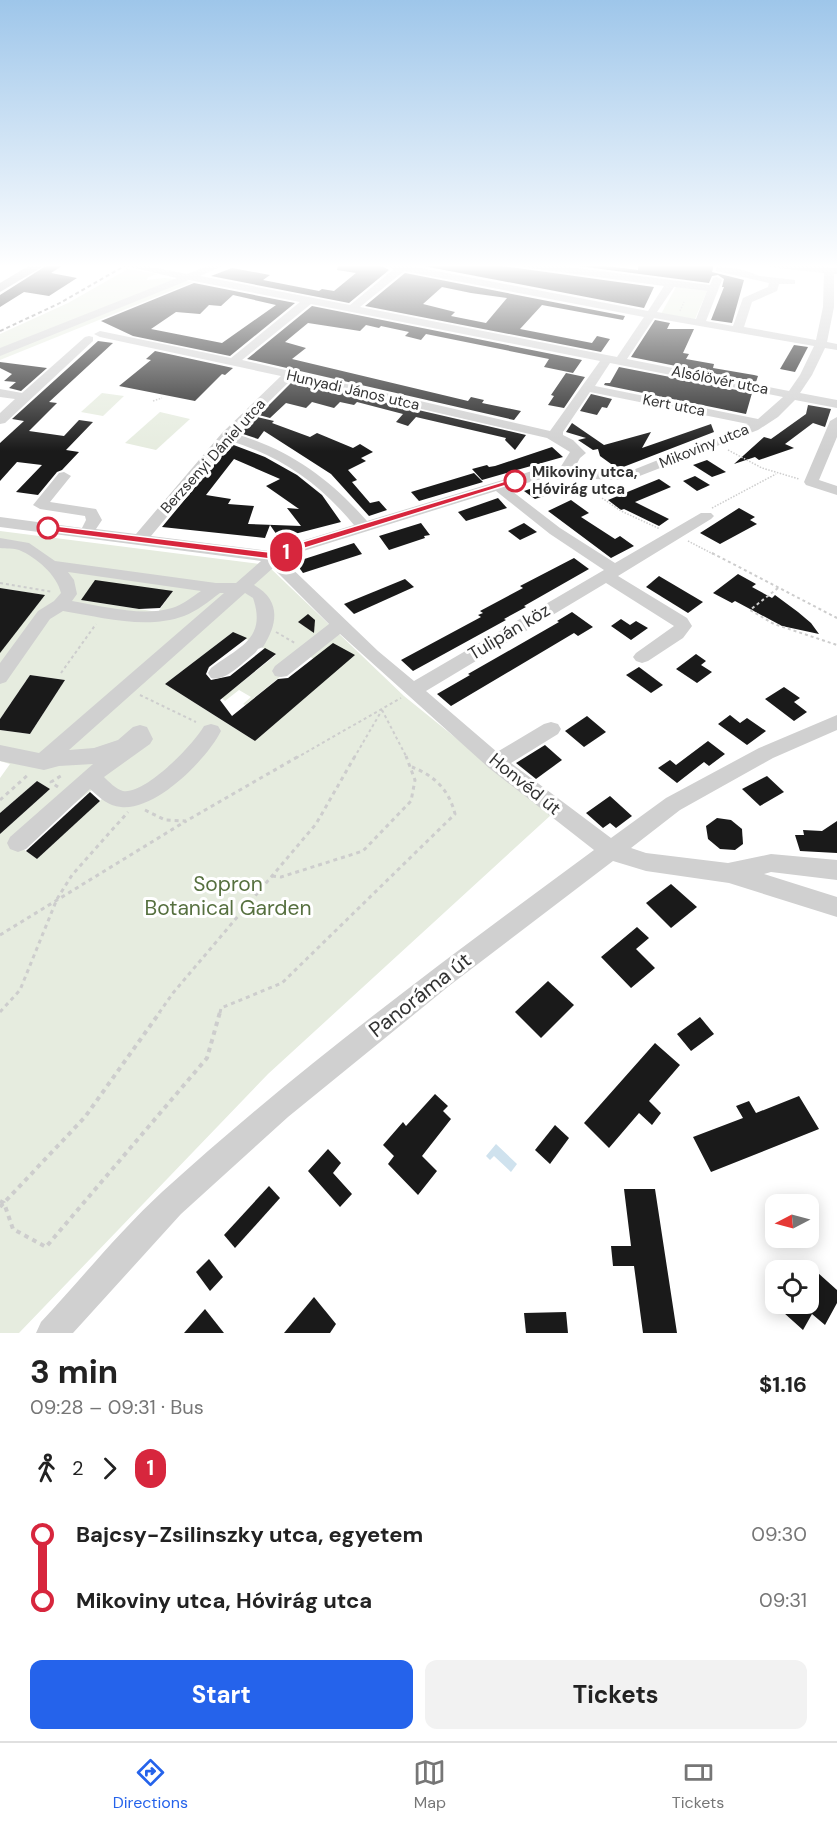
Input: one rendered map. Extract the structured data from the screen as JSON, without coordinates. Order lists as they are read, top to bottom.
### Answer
{
  "streets": {
    "street": [
      "Alsólövér utca",
      "Hunyadi János utca",
      "Kert utca",
      "Mikoviny utca",
      "Berzsenyi Dániel utca",
      "Tulipán köz",
      "Honvéd út",
      "Panoráma út"
    ]
  },
  "crossings": [
    ["Alsólövér utca", "Mikoviny utca"],
    ["Hunyadi János utca", "Mikoviny utca"],
    ["Hunyadi János utca", "Berzsenyi Dániel utca"],
    ["Kert utca", "Mikoviny utca"],
    ["Mikoviny utca", "Honvéd út"],
    ["Tulipán köz", "Honvéd út"],
    ["Honvéd út", "Panoráma út"]
  ],
  "parks": ["Sopron Botanical Garden"],
  "places": ["Mikoviny utca, Hóvirág utca"],
  "lines": ["bus line 1"],
  "north": "left",
  "page": {
    "on_map": "1",
    "heading": ["3 min", "09:28 – 09:31 · Bus", "$1.16"],
    "legs": ["2", "1"],
    "list": [
      {
        "name": "Bajcsy-Zsilinszky utca, egyetem",
        "value": "09:30"
      },
      {
        "name": "Mikoviny utca, Hóvirág utca",
        "value": "09:31"
      }
    ],
    "buttons": ["Start", "Tickets"],
    "tabs": ["Directions", "Map", "Tickets"]
  }
}
